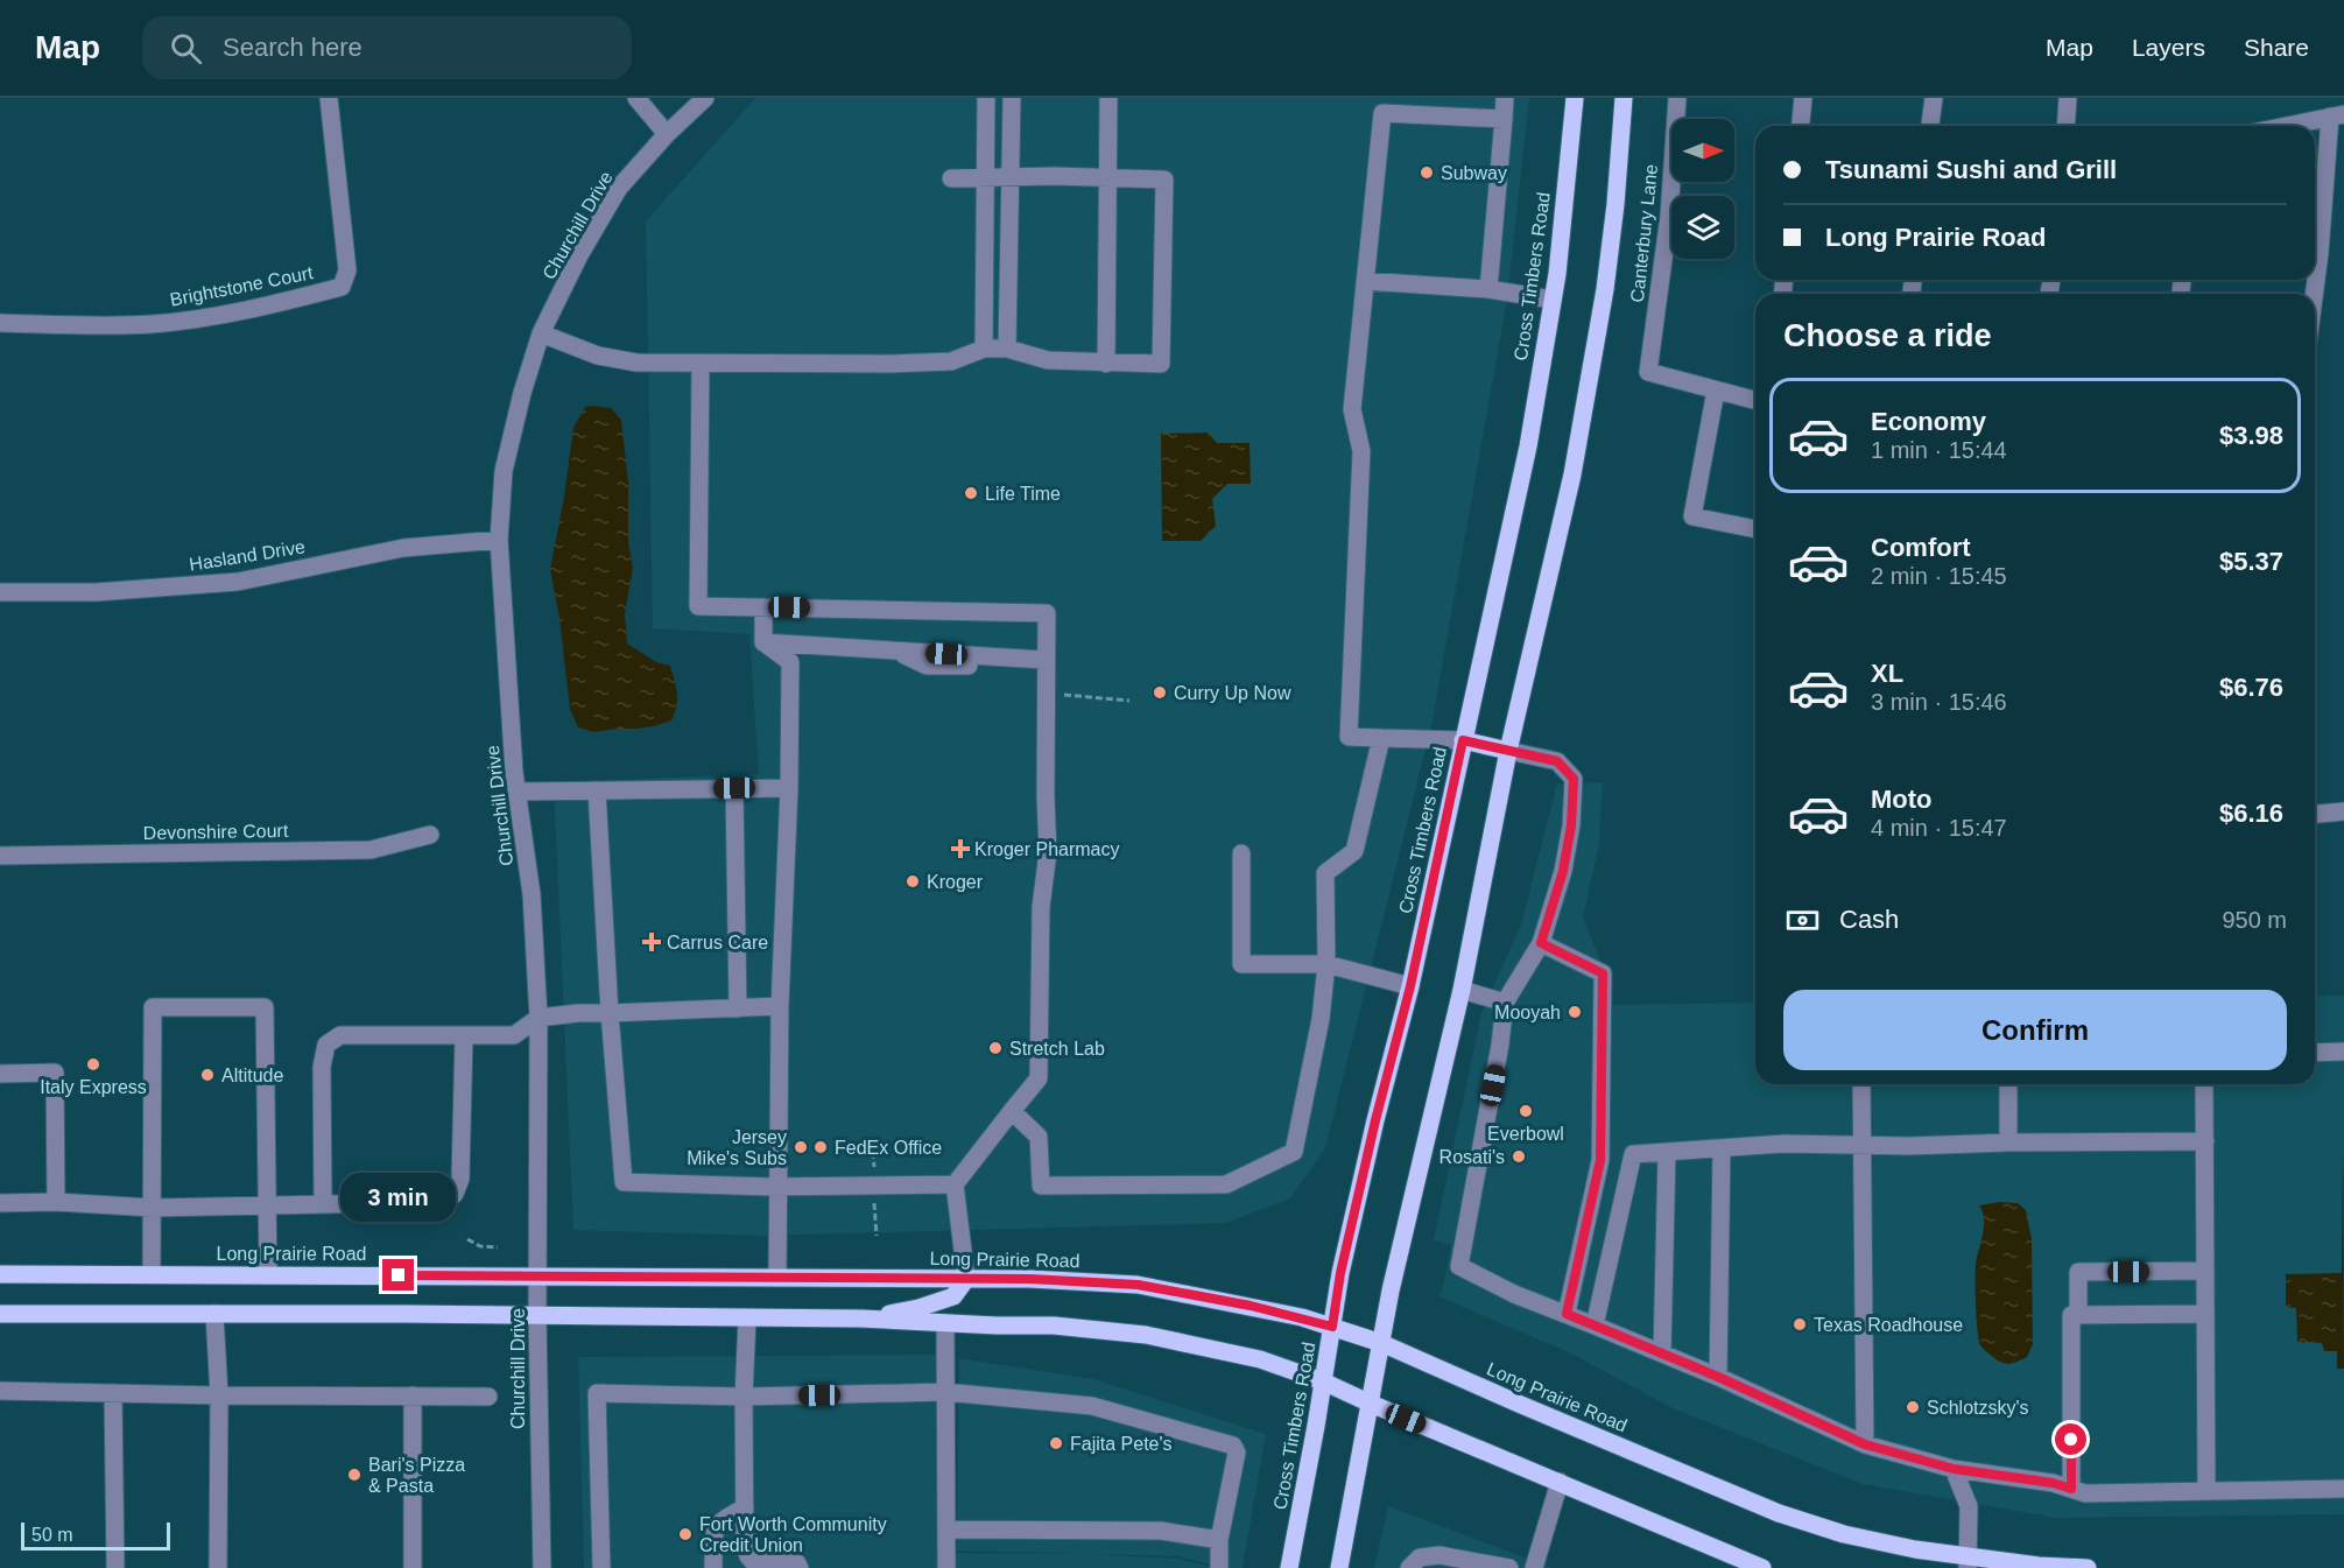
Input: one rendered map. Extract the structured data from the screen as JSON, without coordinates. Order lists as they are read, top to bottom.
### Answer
{
  "streets": {
    "main road": ["Cross Timbers Road", "Long Prairie Road"],
    "street": [
      "Churchill Drive",
      "Canterbury Lane",
      "Brightstone Court",
      "Hasland Drive",
      "Devonshire Court"
    ]
  },
  "crossings": [
    ["Churchill Drive", "Hasland Drive"],
    ["Churchill Drive", "Long Prairie Road"],
    ["Cross Timbers Road", "Long Prairie Road"]
  ],
  "places": {
    "other": [
      "Subway",
      "Life Time",
      "Curry Up Now",
      "Kroger",
      "Mooyah",
      "Stretch Lab",
      "Italy Express",
      "Altitude",
      "Everbowl",
      "Jersey Mike's Subs",
      "FedEx Office",
      "Rosati's",
      "Texas Roadhouse",
      "Schlotzsky's",
      "Fajita Pete's",
      "Bari's Pizza & Pasta",
      "Fort Worth Community Credit Union"
    ],
    "health": ["Kroger Pharmacy", "Carrus Care"]
  },
  "scale_bar": "50 m",
  "north": "right",
  "page": {
    "header": "Map",
    "search": "Search here",
    "nav": ["Map", "Layers", "Share"],
    "banner": ["Tsunami Sushi and Grill", "Long Prairie Road"],
    "heading": "Choose a ride",
    "list": [
      {
        "name": "Economy",
        "note": "1 min · 15:44",
        "value": "$3.98"
      },
      {
        "name": "Comfort",
        "note": "2 min · 15:45",
        "value": "$5.37"
      },
      {
        "name": "XL",
        "note": "3 min · 15:46",
        "value": "$6.76"
      },
      {
        "name": "Moto",
        "note": "4 min · 15:47",
        "value": "$6.16"
      }
    ],
    "pay": ["Cash", "950 m"],
    "buttons": "Confirm",
    "bubble": "3 min",
    "scale": "50 m"
  }
}
